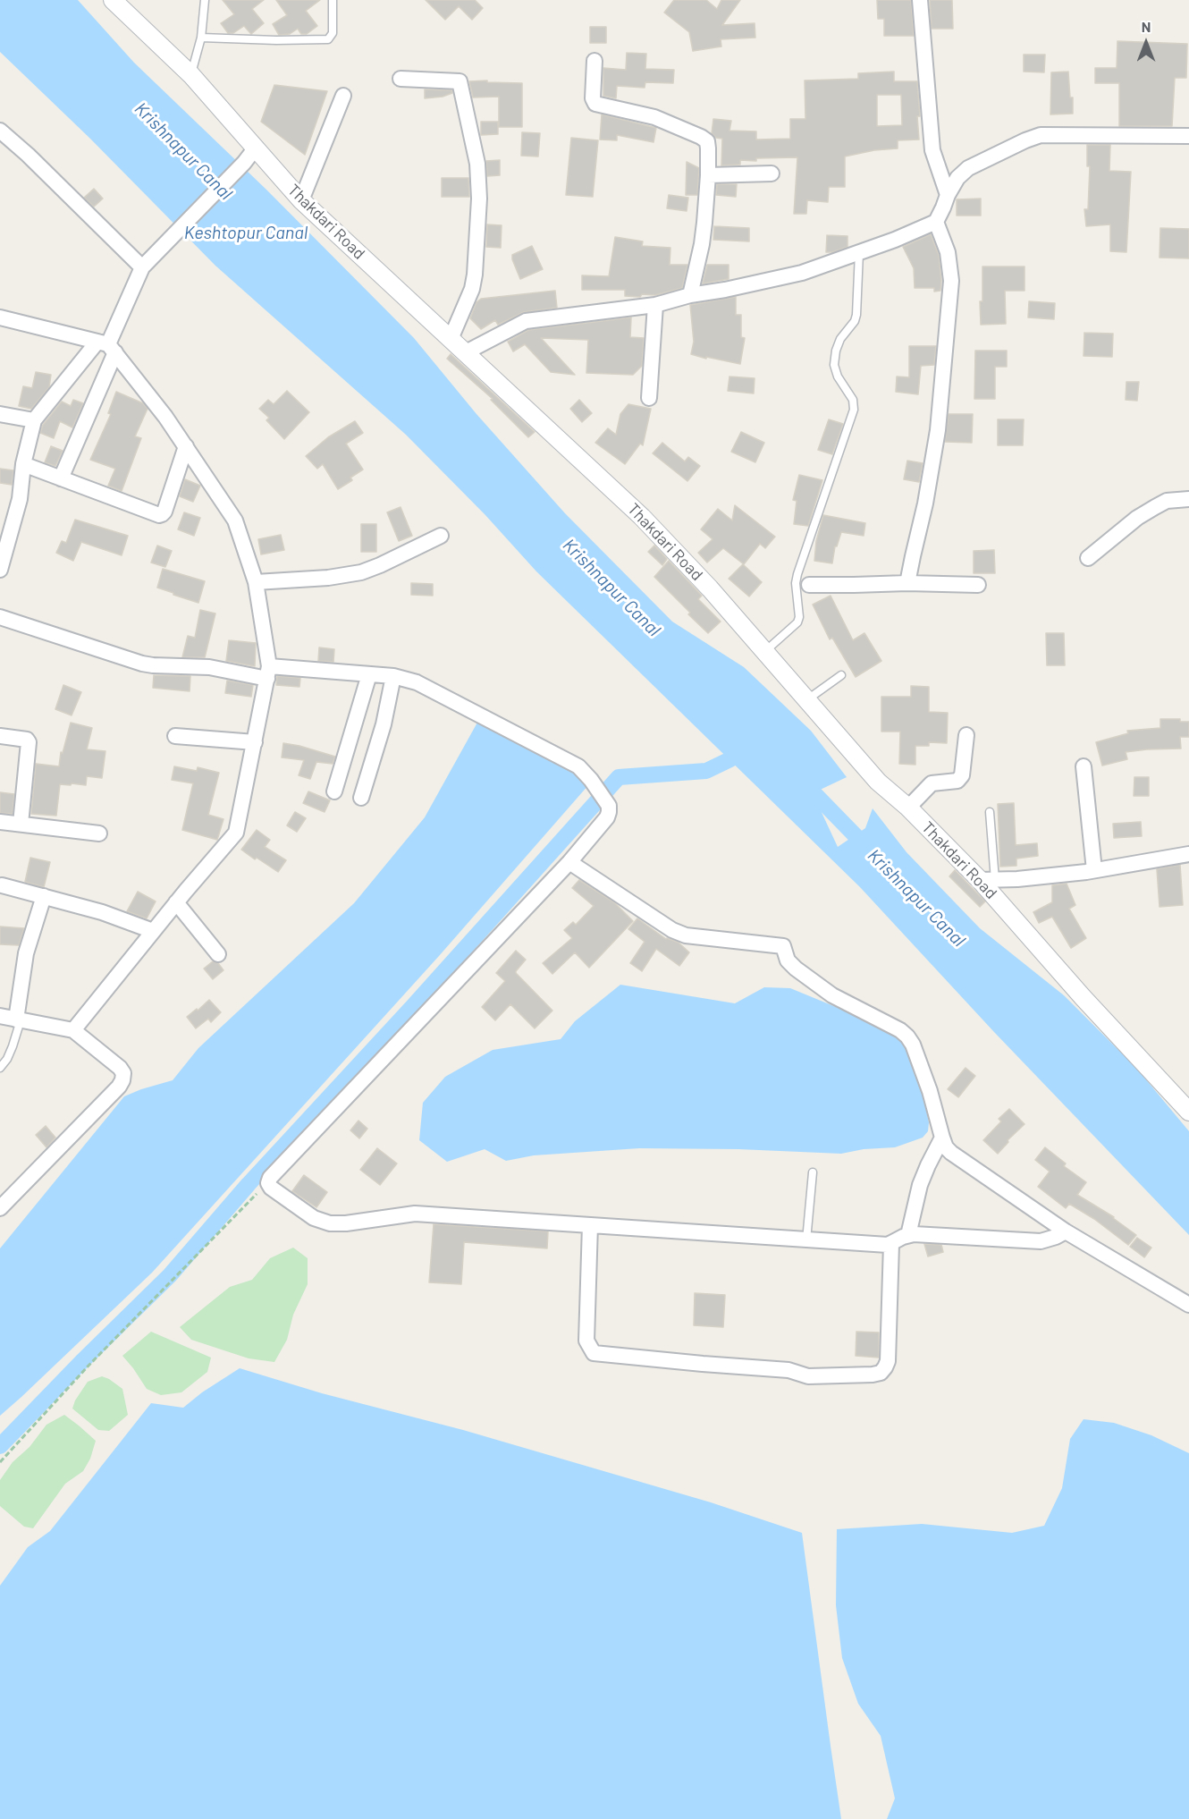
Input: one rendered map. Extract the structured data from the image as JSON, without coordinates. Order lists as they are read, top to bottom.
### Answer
{
  "streets": {
    "street": ["Thakdari Road"]
  },
  "water": ["Krishnapur Canal", "Keshtopur Canal"],
  "north": "top"
}
